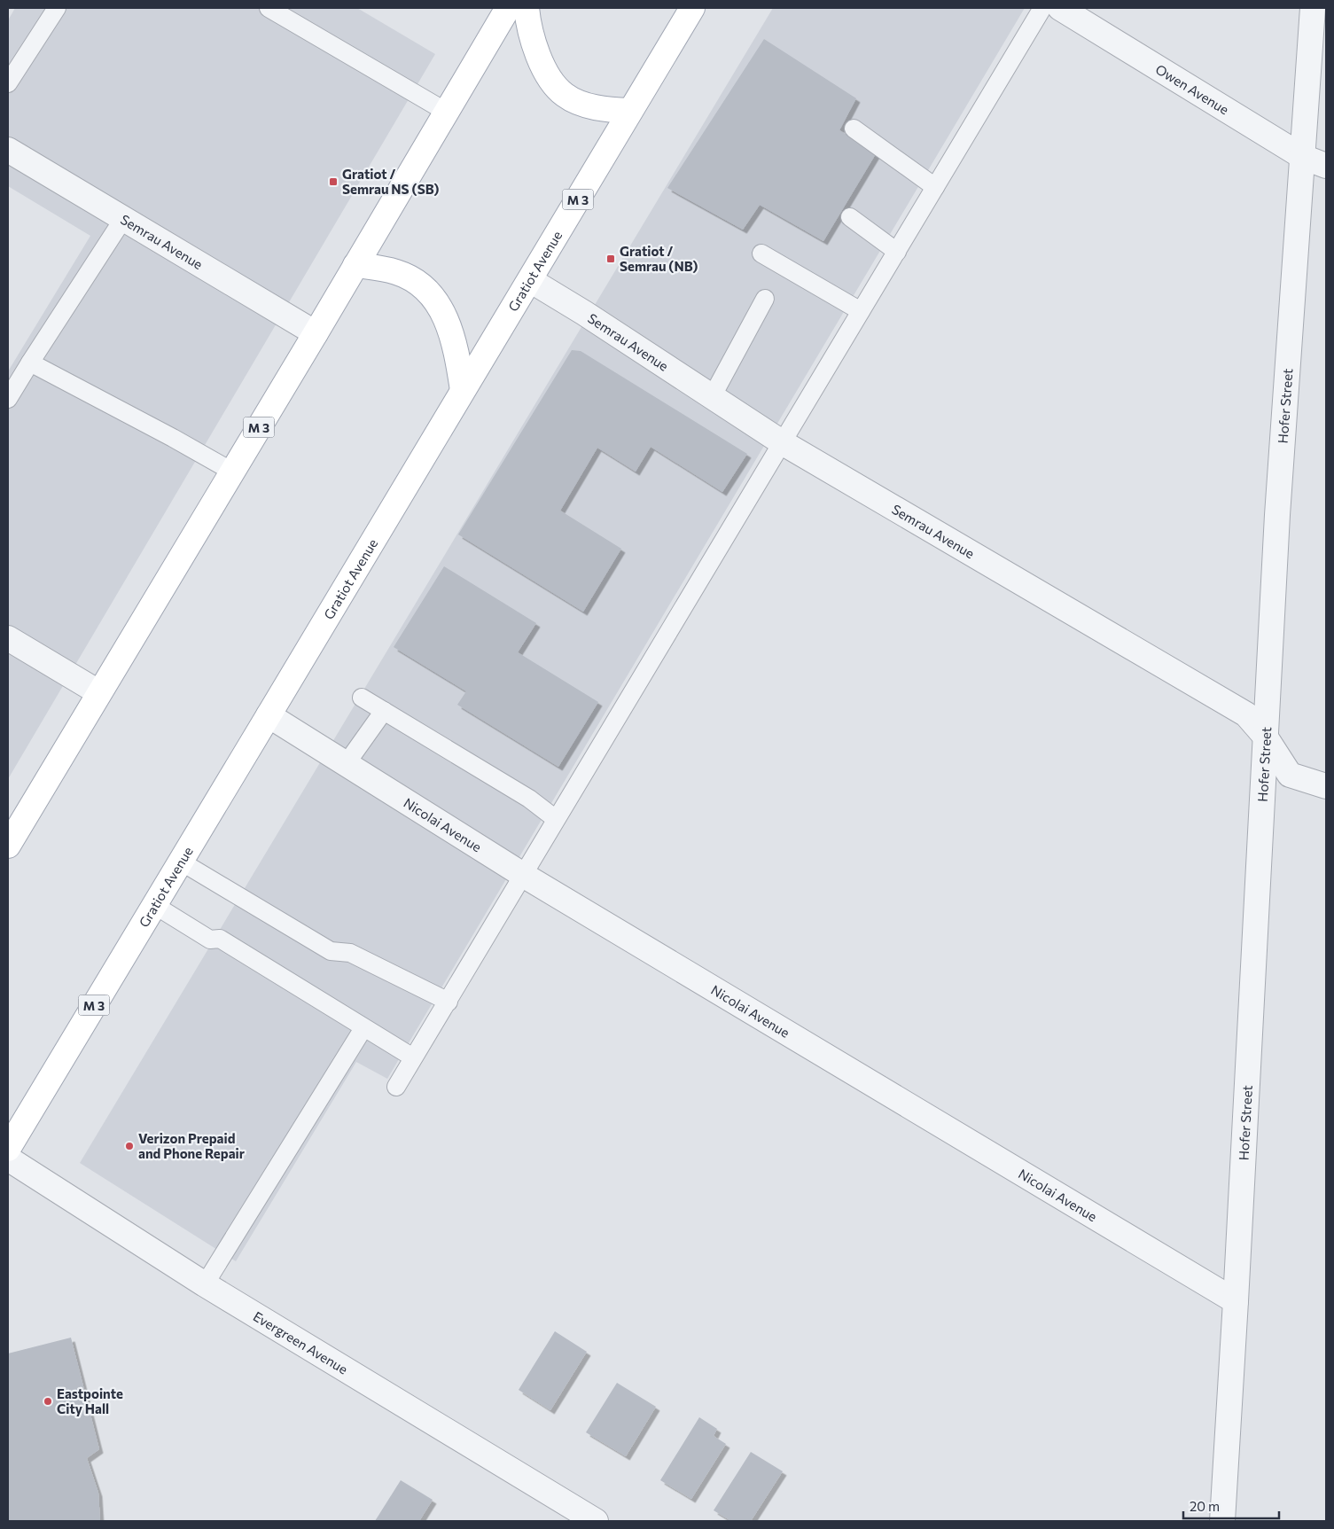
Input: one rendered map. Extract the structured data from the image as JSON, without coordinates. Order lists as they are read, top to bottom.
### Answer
{
  "streets": {
    "main road": ["M 3", "Gratiot Avenue"],
    "street": [
      "Owen Avenue",
      "Semrau Avenue",
      "Hofer Street",
      "Nicolai Avenue",
      "Evergreen Avenue"
    ]
  },
  "crossings": [
    ["Owen Avenue", "Hofer Street"],
    ["M 3", "Semrau Avenue"],
    ["Semrau Avenue", "Gratiot Avenue"],
    ["Semrau Avenue", "Hofer Street"],
    ["Gratiot Avenue", "Nicolai Avenue"],
    ["Hofer Street", "Nicolai Avenue"]
  ],
  "places": {
    "transit": ["Gratiot / Semrau NS (SB)", "Gratiot / Semrau (NB)"],
    "other": ["Verizon Prepaid and Phone Repair", "Eastpointe City Hall"]
  },
  "scale_bar": "20 m"
}
